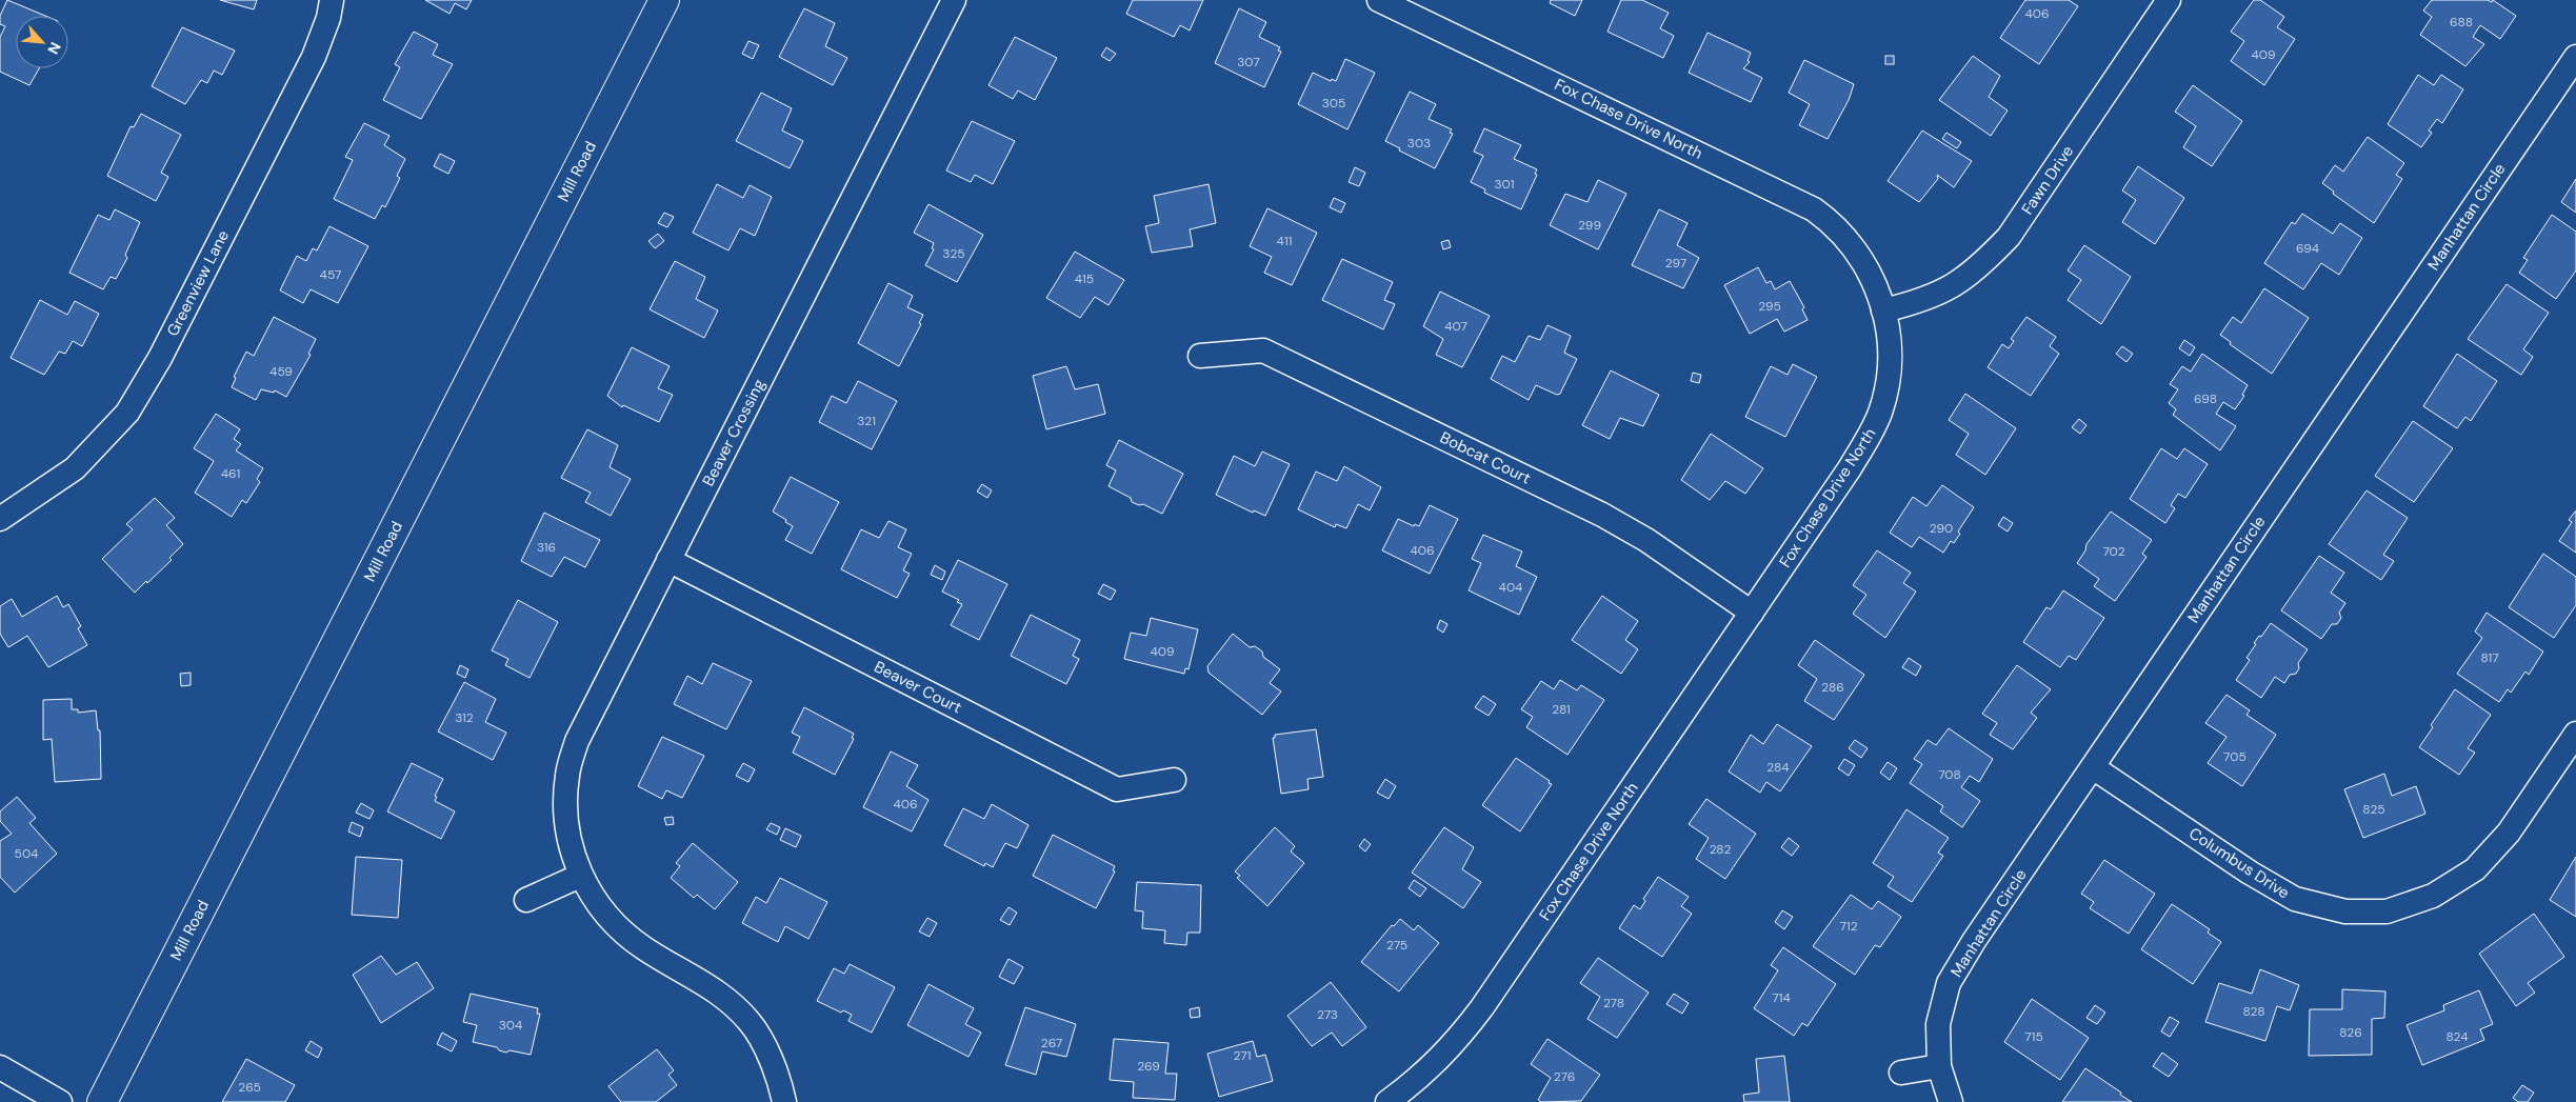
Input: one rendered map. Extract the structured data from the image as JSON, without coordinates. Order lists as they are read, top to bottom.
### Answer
{
  "streets": {
    "street": [
      "Fox Chase Drive North",
      "Mill Road",
      "Fawn Drive",
      "Manhattan Circle",
      "Greenview Lane",
      "Beaver Crossing",
      "Bobcat Court",
      "Beaver Court",
      "Columbus Drive"
    ]
  },
  "crossings": [
    ["Fox Chase Drive North", "Fawn Drive"],
    ["Fox Chase Drive North", "Bobcat Court"],
    ["Manhattan Circle", "Columbus Drive"],
    ["Beaver Crossing", "Beaver Court"]
  ],
  "house_numbers": [
    "406",
    "688",
    "409",
    "307",
    "305",
    "303",
    "301",
    "299",
    "411",
    "694",
    "325",
    "297",
    "457",
    "415",
    "295",
    "407",
    "459",
    "698",
    "321",
    "461",
    "290",
    "316",
    "406",
    "702",
    "404",
    "409",
    "817",
    "286",
    "281",
    "312",
    "705",
    "284",
    "708",
    "406",
    "825",
    "282",
    "504",
    "712",
    "275",
    "714",
    "278",
    "828",
    "273",
    "304",
    "826",
    "715",
    "824",
    "267",
    "271",
    "269",
    "276",
    "265"
  ],
  "north": "bottom right"
}
